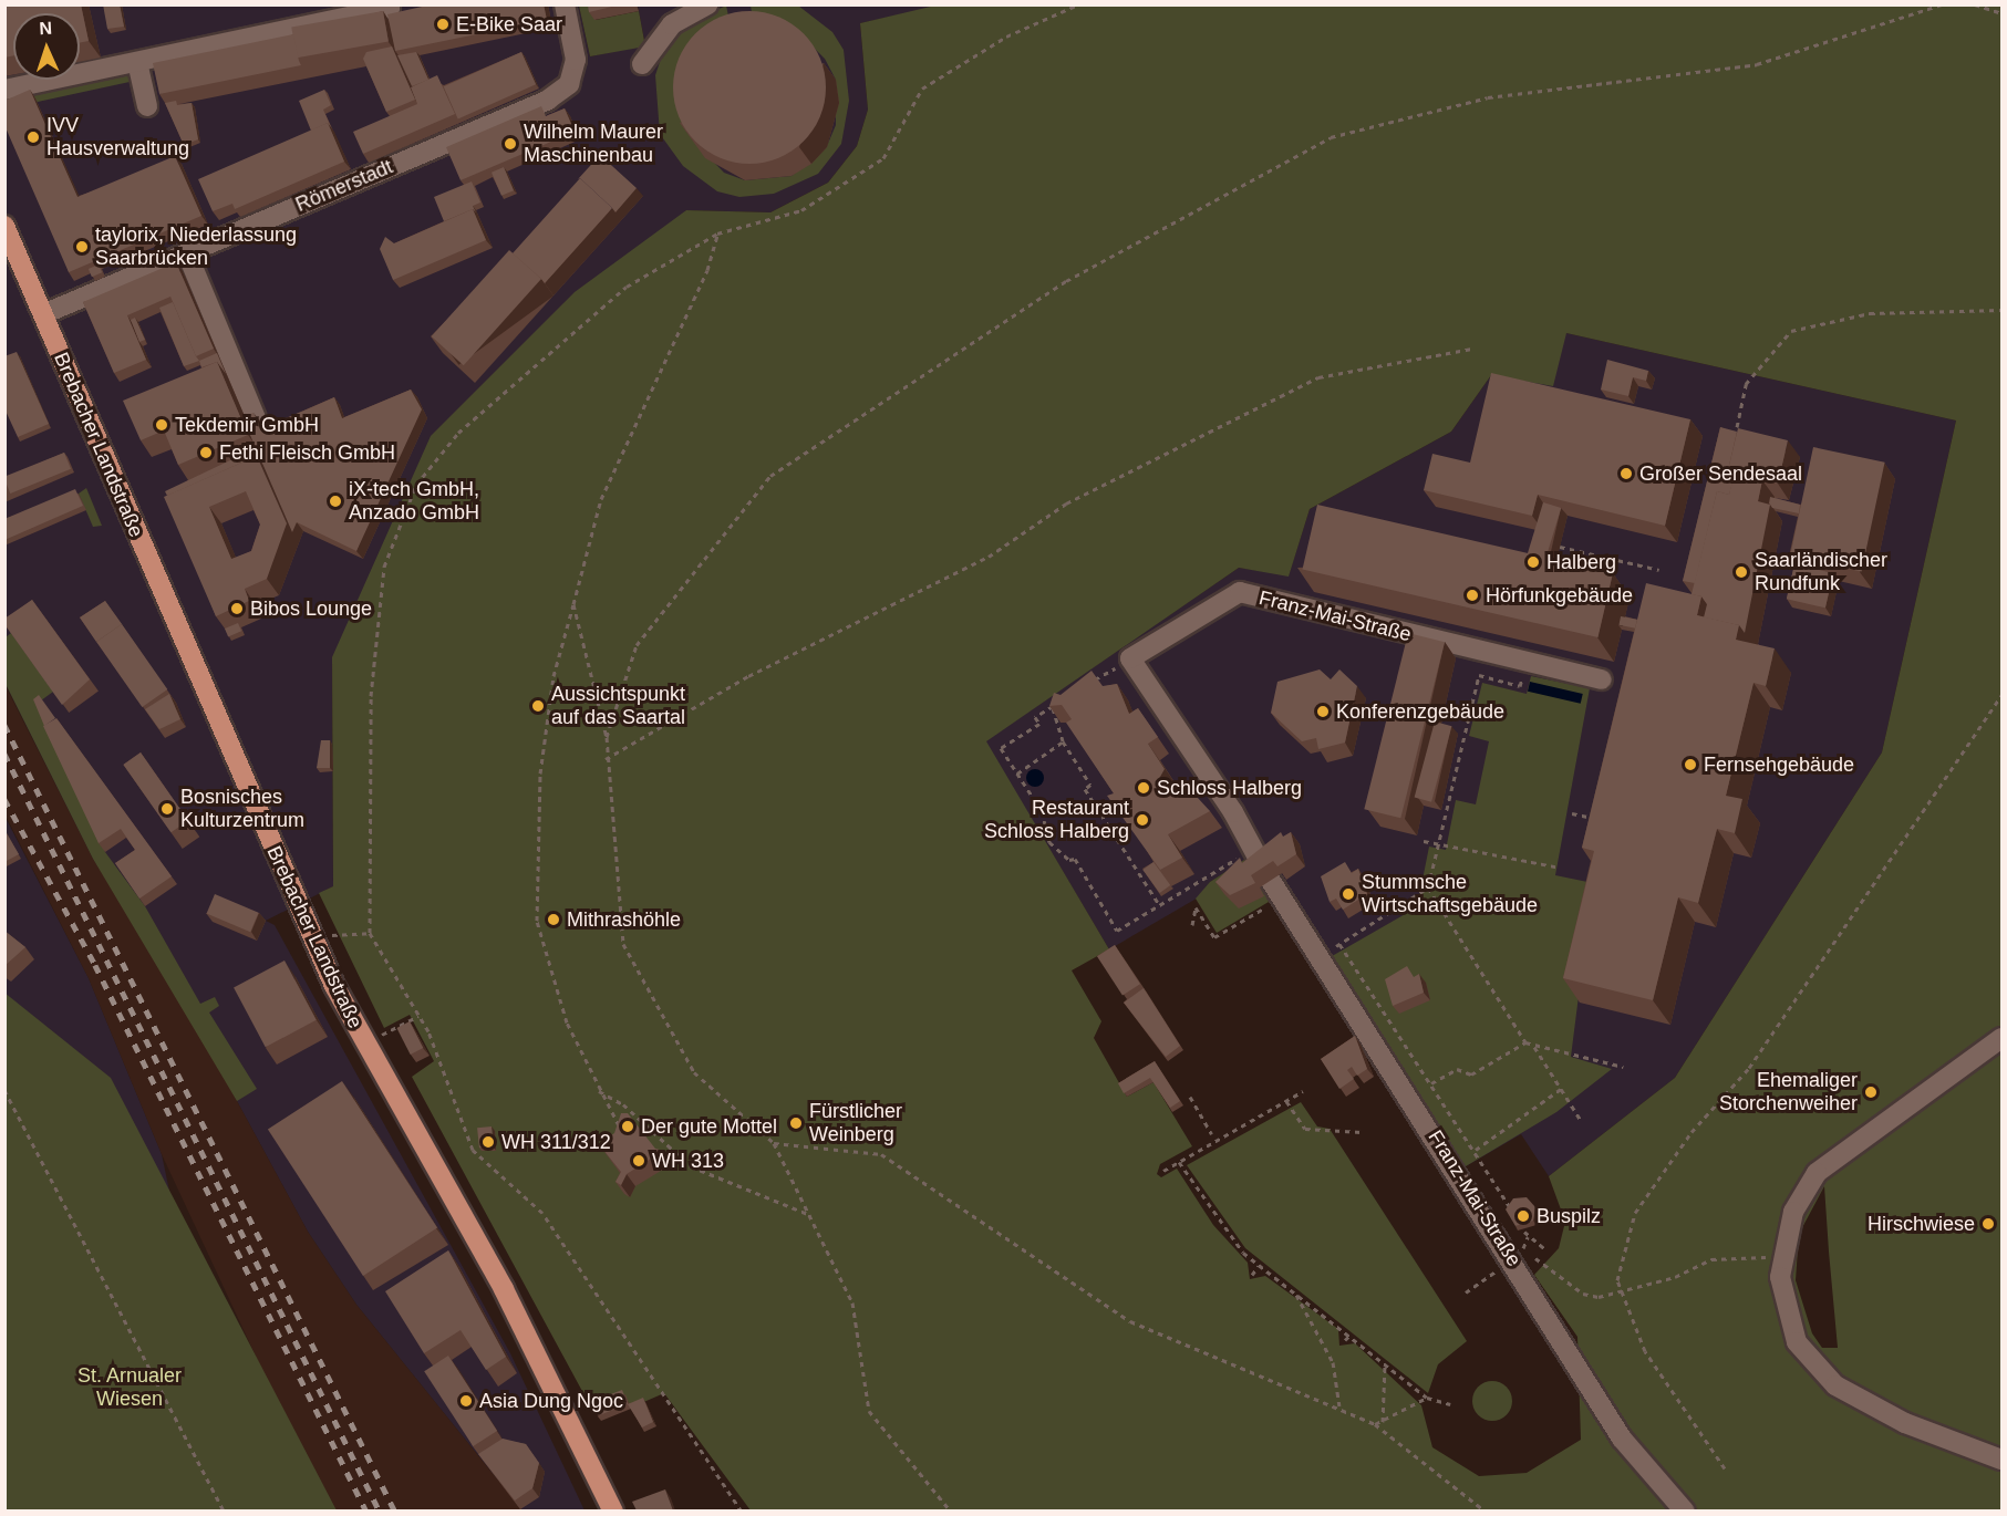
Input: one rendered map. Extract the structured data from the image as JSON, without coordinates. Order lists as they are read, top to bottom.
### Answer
{
  "streets": {
    "main road": ["Brebacher Landstraße"],
    "street": ["Römerstadt", "Franz-Mai-Straße"]
  },
  "crossings": [
    ["Römerstadt", "Brebacher Landstraße"]
  ],
  "parks": ["St. Arnualer Wiesen"],
  "places": [
    "E-Bike Saar",
    "IVV Hausverwaltung",
    "Wilhelm Maurer Maschinenbau",
    "taylorix, Niederlassung Saarbrücken",
    "Tekdemir GmbH",
    "Fethi Fleisch GmbH",
    "Großer Sendesaal",
    "iX-tech GmbH, Anzado GmbH",
    "Halberg",
    "Saarländischer Rundfunk",
    "Hörfunkgebäude",
    "Bibos Lounge",
    "Aussichtspunkt auf das Saartal",
    "Konferenzgebäude",
    "Fernsehgebäude",
    "Schloss Halberg",
    "Bosnisches Kulturzentrum",
    "Restaurant Schloss Halberg",
    "Stummsche Wirtschaftsgebäude",
    "Mithrashöhle",
    "Ehemaliger Storchenweiher",
    "Fürstlicher Weinberg",
    "Der gute Mottel",
    "WH 311/312",
    "WH 313",
    "Buspilz",
    "Hirschwiese",
    "Asia Dung Ngoc"
  ],
  "north": "top"
}
